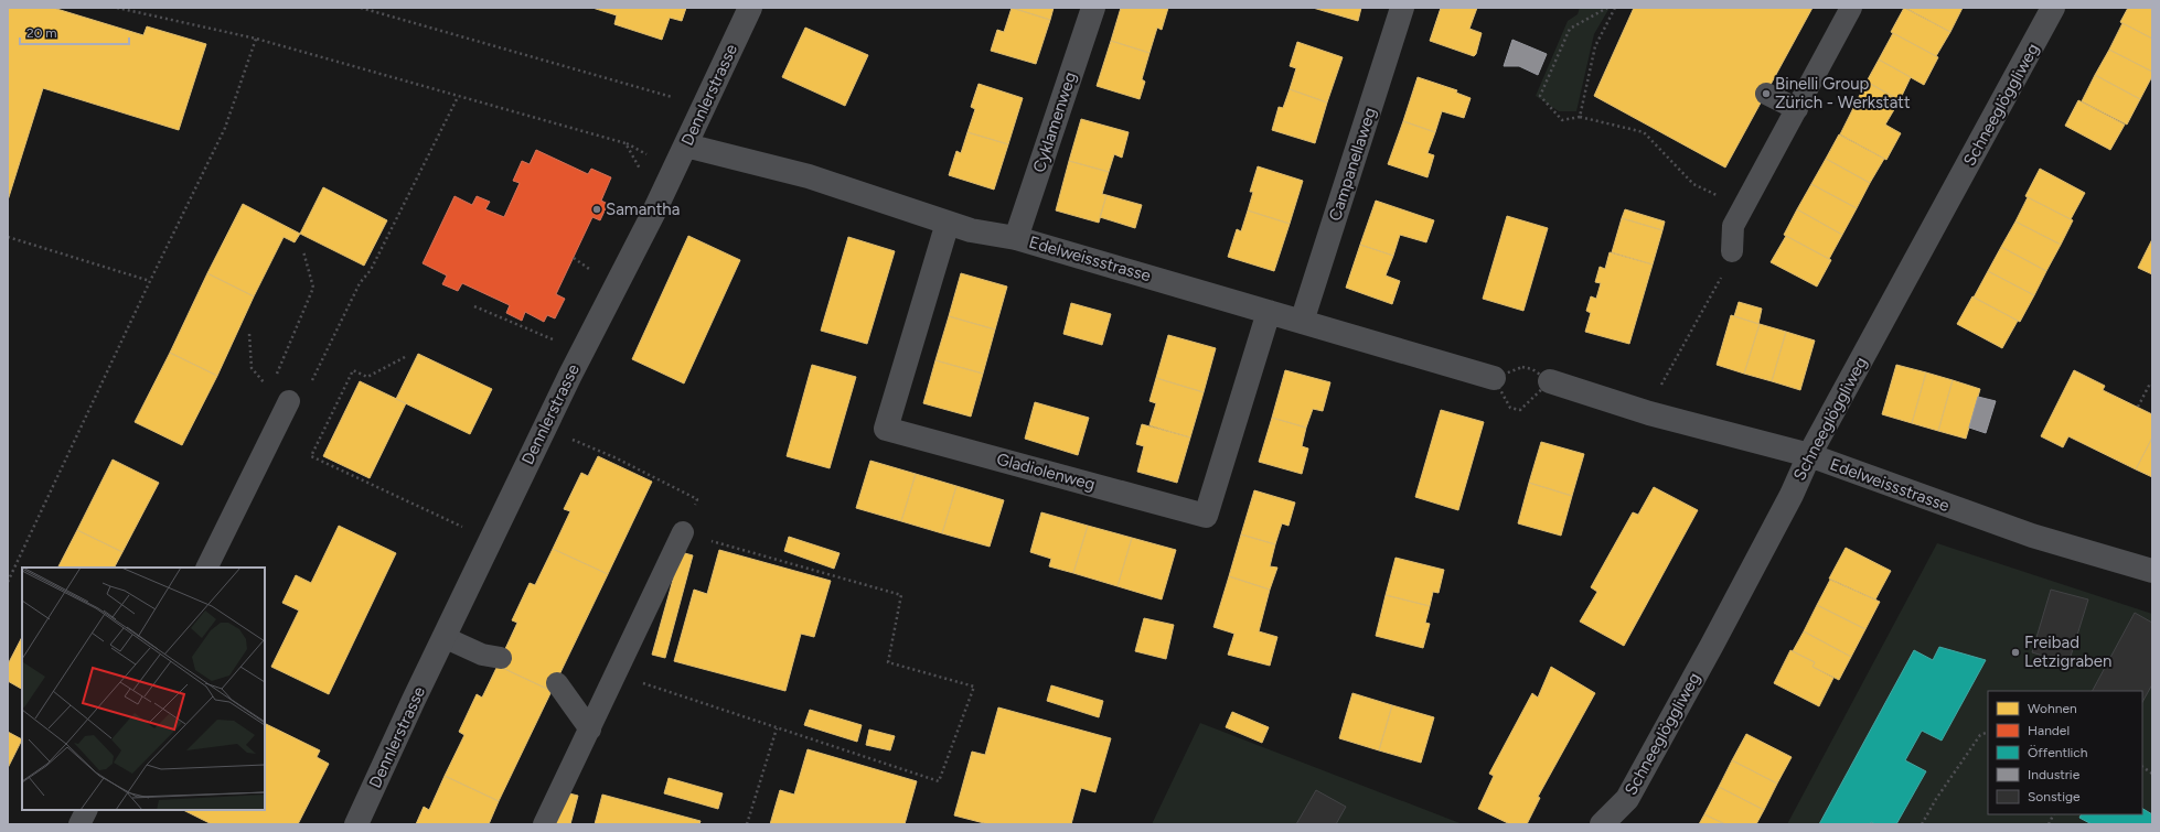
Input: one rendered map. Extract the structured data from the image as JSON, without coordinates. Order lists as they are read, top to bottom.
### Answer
{
  "streets": {
    "street": [
      "Dennlerstrasse",
      "Schneeglöggliweg",
      "Cyklamenweg",
      "Campanellaweg",
      "Edelweissstrasse",
      "Gladiolenweg"
    ]
  },
  "crossings": [
    ["Dennlerstrasse", "Edelweissstrasse"],
    ["Schneeglöggliweg", "Edelweissstrasse"],
    ["Cyklamenweg", "Edelweissstrasse"],
    ["Campanellaweg", "Edelweissstrasse"],
    ["Edelweissstrasse", "Gladiolenweg"]
  ],
  "places": ["Binelli Group Zürich - Werkstatt", "Samantha", "Freibad Letzigraben"],
  "legend": [
    "Wohnen",
    "Handel",
    "Öffentlich",
    "Industrie",
    "Sonstige"
  ],
  "scale_bar": "20 m"
}
